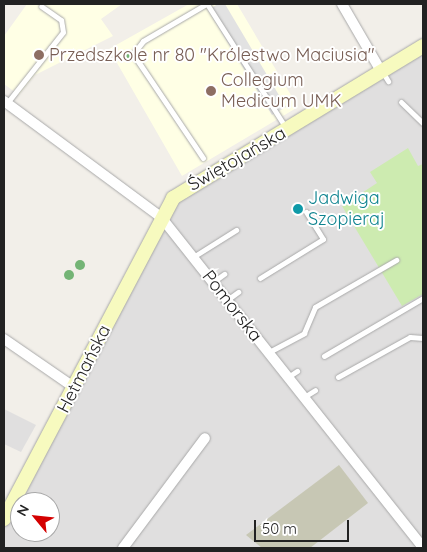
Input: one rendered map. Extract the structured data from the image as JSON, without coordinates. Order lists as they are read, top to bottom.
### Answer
{
  "streets": {
    "street": ["Świętojańska", "Pomorska", "Hetmańska"]
  },
  "crossings": [
    ["Świętojańska", "Pomorska"],
    ["Świętojańska", "Hetmańska"],
    ["Pomorska", "Hetmańska"]
  ],
  "places": ["Przedszkole nr 80 \"Królestwo Maciusia\"", "Collegium Medicum UMK", "Jadwiga Szopieraj"],
  "scale_bar": "50 m",
  "north": "top left"
}
